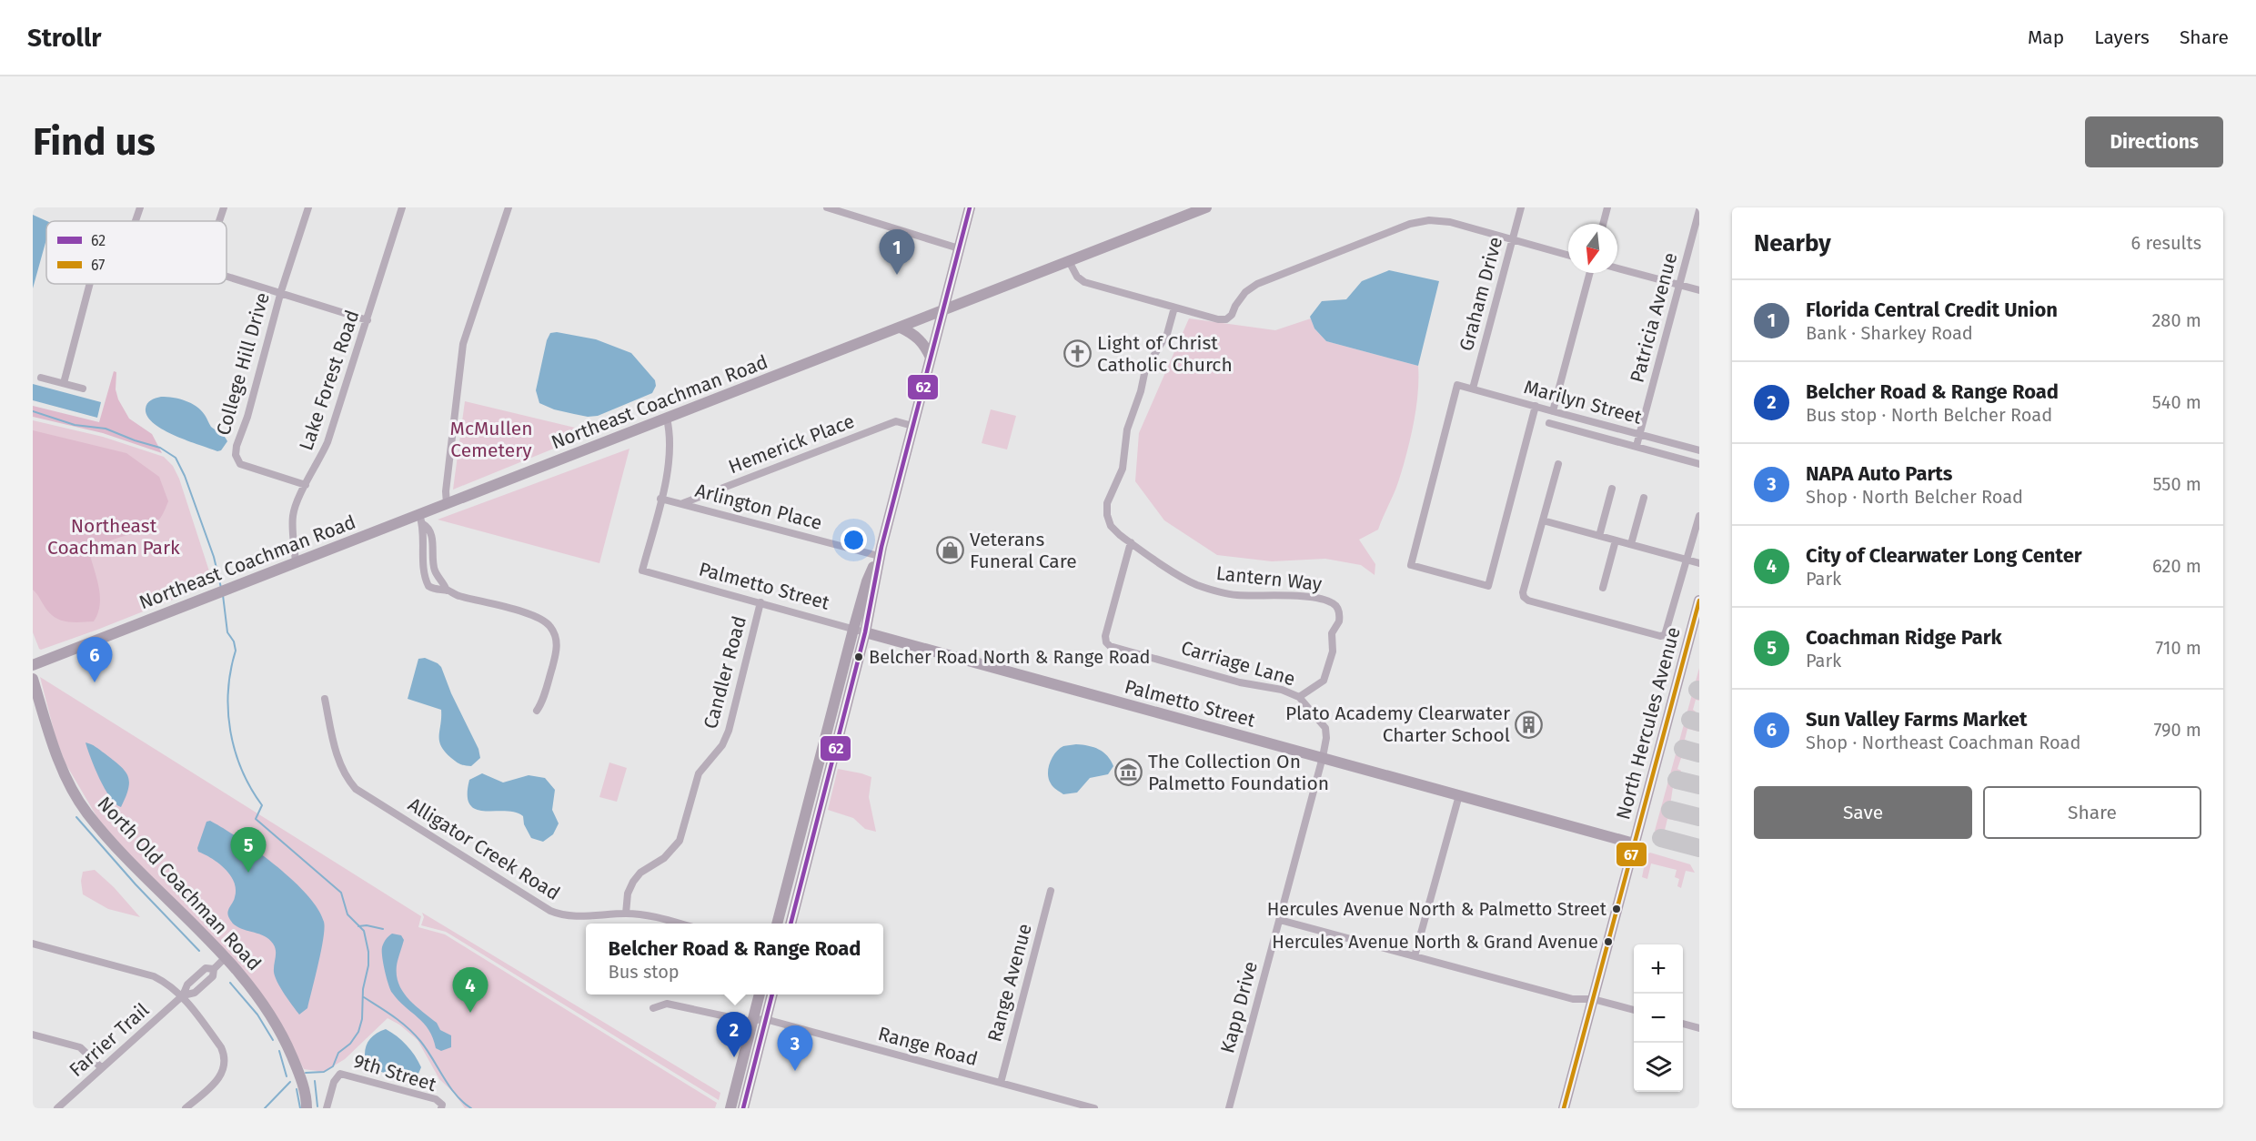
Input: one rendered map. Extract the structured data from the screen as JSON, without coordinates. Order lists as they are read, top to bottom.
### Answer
{
  "streets": {
    "main road": [
      "Northeast Coachman Road",
      "Palmetto Street",
      "North Hercules Avenue",
      "North Old Coachman Road"
    ],
    "street": [
      "Graham Drive",
      "Patricia Avenue",
      "College Hill Drive",
      "Lake Forest Road",
      "Marilyn Street",
      "Hemerick Place",
      "Arlington Place",
      "Lantern Way",
      "Carriage Lane",
      "Candler Road",
      "Alligator Creek Road",
      "Range Avenue",
      "Kapp Drive",
      "Farrier Trail",
      "Range Road",
      "9th Street"
    ]
  },
  "crossings": [
    ["Graham Drive", "Marilyn Street"],
    ["Patricia Avenue", "Marilyn Street"],
    ["College Hill Drive", "Lake Forest Road"],
    ["Lake Forest Road", "Northeast Coachman Road"],
    ["Hemerick Place", "Arlington Place"],
    ["Arlington Place", "Palmetto Street"],
    ["Lantern Way", "Carriage Lane"],
    ["Palmetto Street", "Carriage Lane"],
    ["Palmetto Street", "Candler Road"],
    ["Palmetto Street", "North Hercules Avenue"],
    ["Palmetto Street", "Kapp Drive"],
    ["Carriage Lane", "Kapp Drive"],
    ["Candler Road", "Alligator Creek Road"],
    ["North Old Coachman Road", "Farrier Trail"],
    ["Range Avenue", "Range Road"]
  ],
  "parks": ["McMullen Cemetery", "Northeast Coachman Park"],
  "places": {
    "church": ["Light of Christ Catholic Church"],
    "shop": ["Veterans Funeral Care"],
    "other": ["Belcher Road North & Range Road", "Hercules Avenue North & Palmetto Street", "Hercules Avenue North & Grand Avenue"],
    "building": ["Plato Academy Clearwater Charter School"],
    "museum": ["The Collection On Palmetto Foundation"]
  },
  "lines": ["transit line 62", "transit line 67"],
  "legend": ["62", "67"],
  "north": "bottom",
  "page": {
    "header": "Strollr",
    "nav": ["Map", "Layers", "Share"],
    "buttons": [
      "Directions",
      ["Save", "Share"]
    ],
    "title": "Find us",
    "heading": ["Nearby", "6 results"],
    "pins": [
      "1",
      "6",
      "5",
      "4",
      "2",
      "3"
    ],
    "list": [
      {
        "mark": "1",
        "name": "Florida Central Credit Union",
        "note": "Bank · Sharkey Road",
        "value": "280 m"
      },
      {
        "mark": "2",
        "name": "Belcher Road & Range Road",
        "note": "Bus stop · North Belcher Road",
        "value": "540 m"
      },
      {
        "mark": "3",
        "name": "NAPA Auto Parts",
        "note": "Shop · North Belcher Road",
        "value": "550 m"
      },
      {
        "mark": "4",
        "name": "City of Clearwater Long Center",
        "note": "Park",
        "value": "620 m"
      },
      {
        "mark": "5",
        "name": "Coachman Ridge Park",
        "note": "Park",
        "value": "710 m"
      },
      {
        "mark": "6",
        "name": "Sun Valley Farms Market",
        "note": "Shop · Northeast Coachman Road",
        "value": "790 m"
      }
    ],
    "popup": ["Belcher Road & Range Road", "Bus stop"],
    "map_buttons": ["+", "−"]
  }
}
